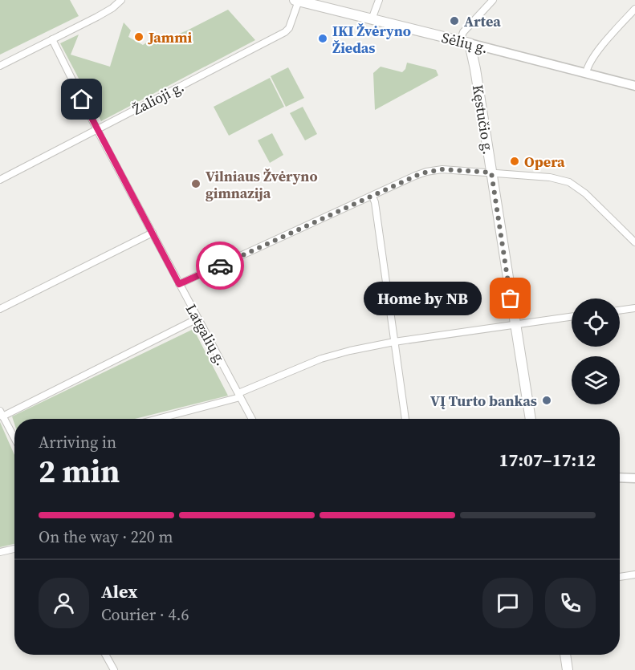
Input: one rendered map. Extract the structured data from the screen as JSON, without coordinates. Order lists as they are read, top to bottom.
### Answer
{
  "streets": {
    "main road": ["Sėlių g.", "Kęstučio g."],
    "street": ["Žalioji g.", "Latgalių g."]
  },
  "crossings": [
    ["Sėlių g.", "Žalioji g."],
    ["Sėlių g.", "Kęstučio g."],
    ["Žalioji g.", "Latgalių g."]
  ],
  "places": [
    "Artea",
    "Jammi",
    "IKI Žvėryno Žiedas",
    "Opera",
    "Vilniaus Žvėryno gimnazija",
    "Home by NB",
    "VĮ Turto bankas"
  ],
  "page": {
    "bubble": "Home by NB",
    "heading": ["2 min", "Arriving in", "17:07–17:12"],
    "panel": ["Alex", "Courier · 4.6"],
    "bar": "On the way · 220 m"
  }
}
